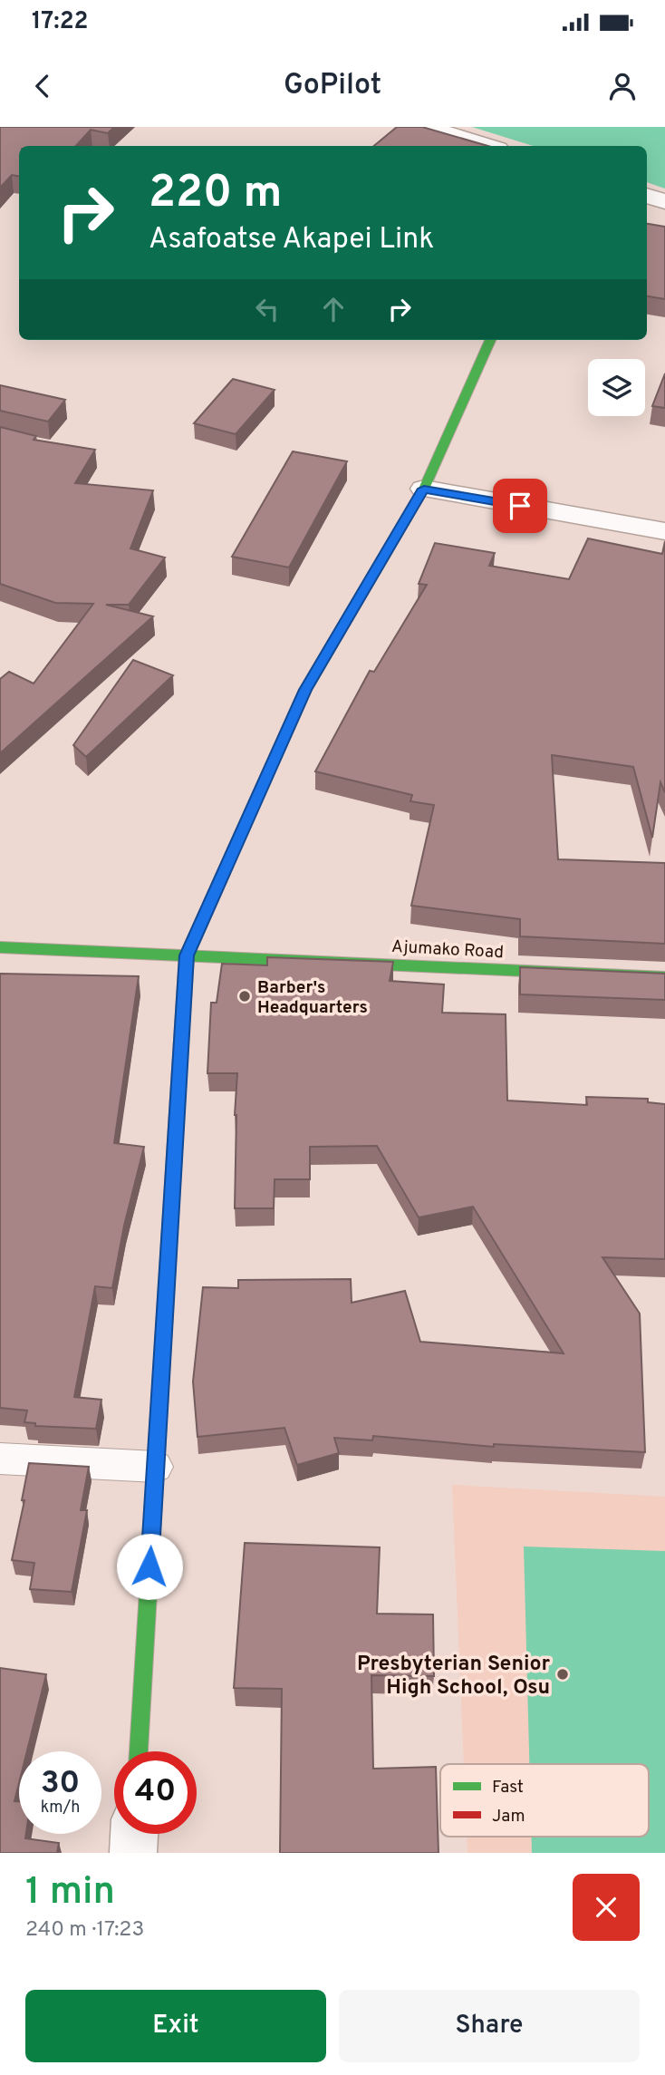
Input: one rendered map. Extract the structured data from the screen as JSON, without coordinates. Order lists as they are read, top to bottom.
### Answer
{
  "streets": {
    "street": ["Ajumako Road"]
  },
  "places": ["Barber's Headquarters", "Presbyterian Senior High School, Osu"],
  "legend": ["Fast", "Jam"],
  "page": {
    "status": "17:22",
    "header": "GoPilot",
    "turn": ["220 m", "Asafoatse Akapei Link"],
    "speed": "30 km/h",
    "limit": "40",
    "heading": ["1 min", "240 m · 17:23"],
    "buttons": ["Exit", "Share"]
  }
}
